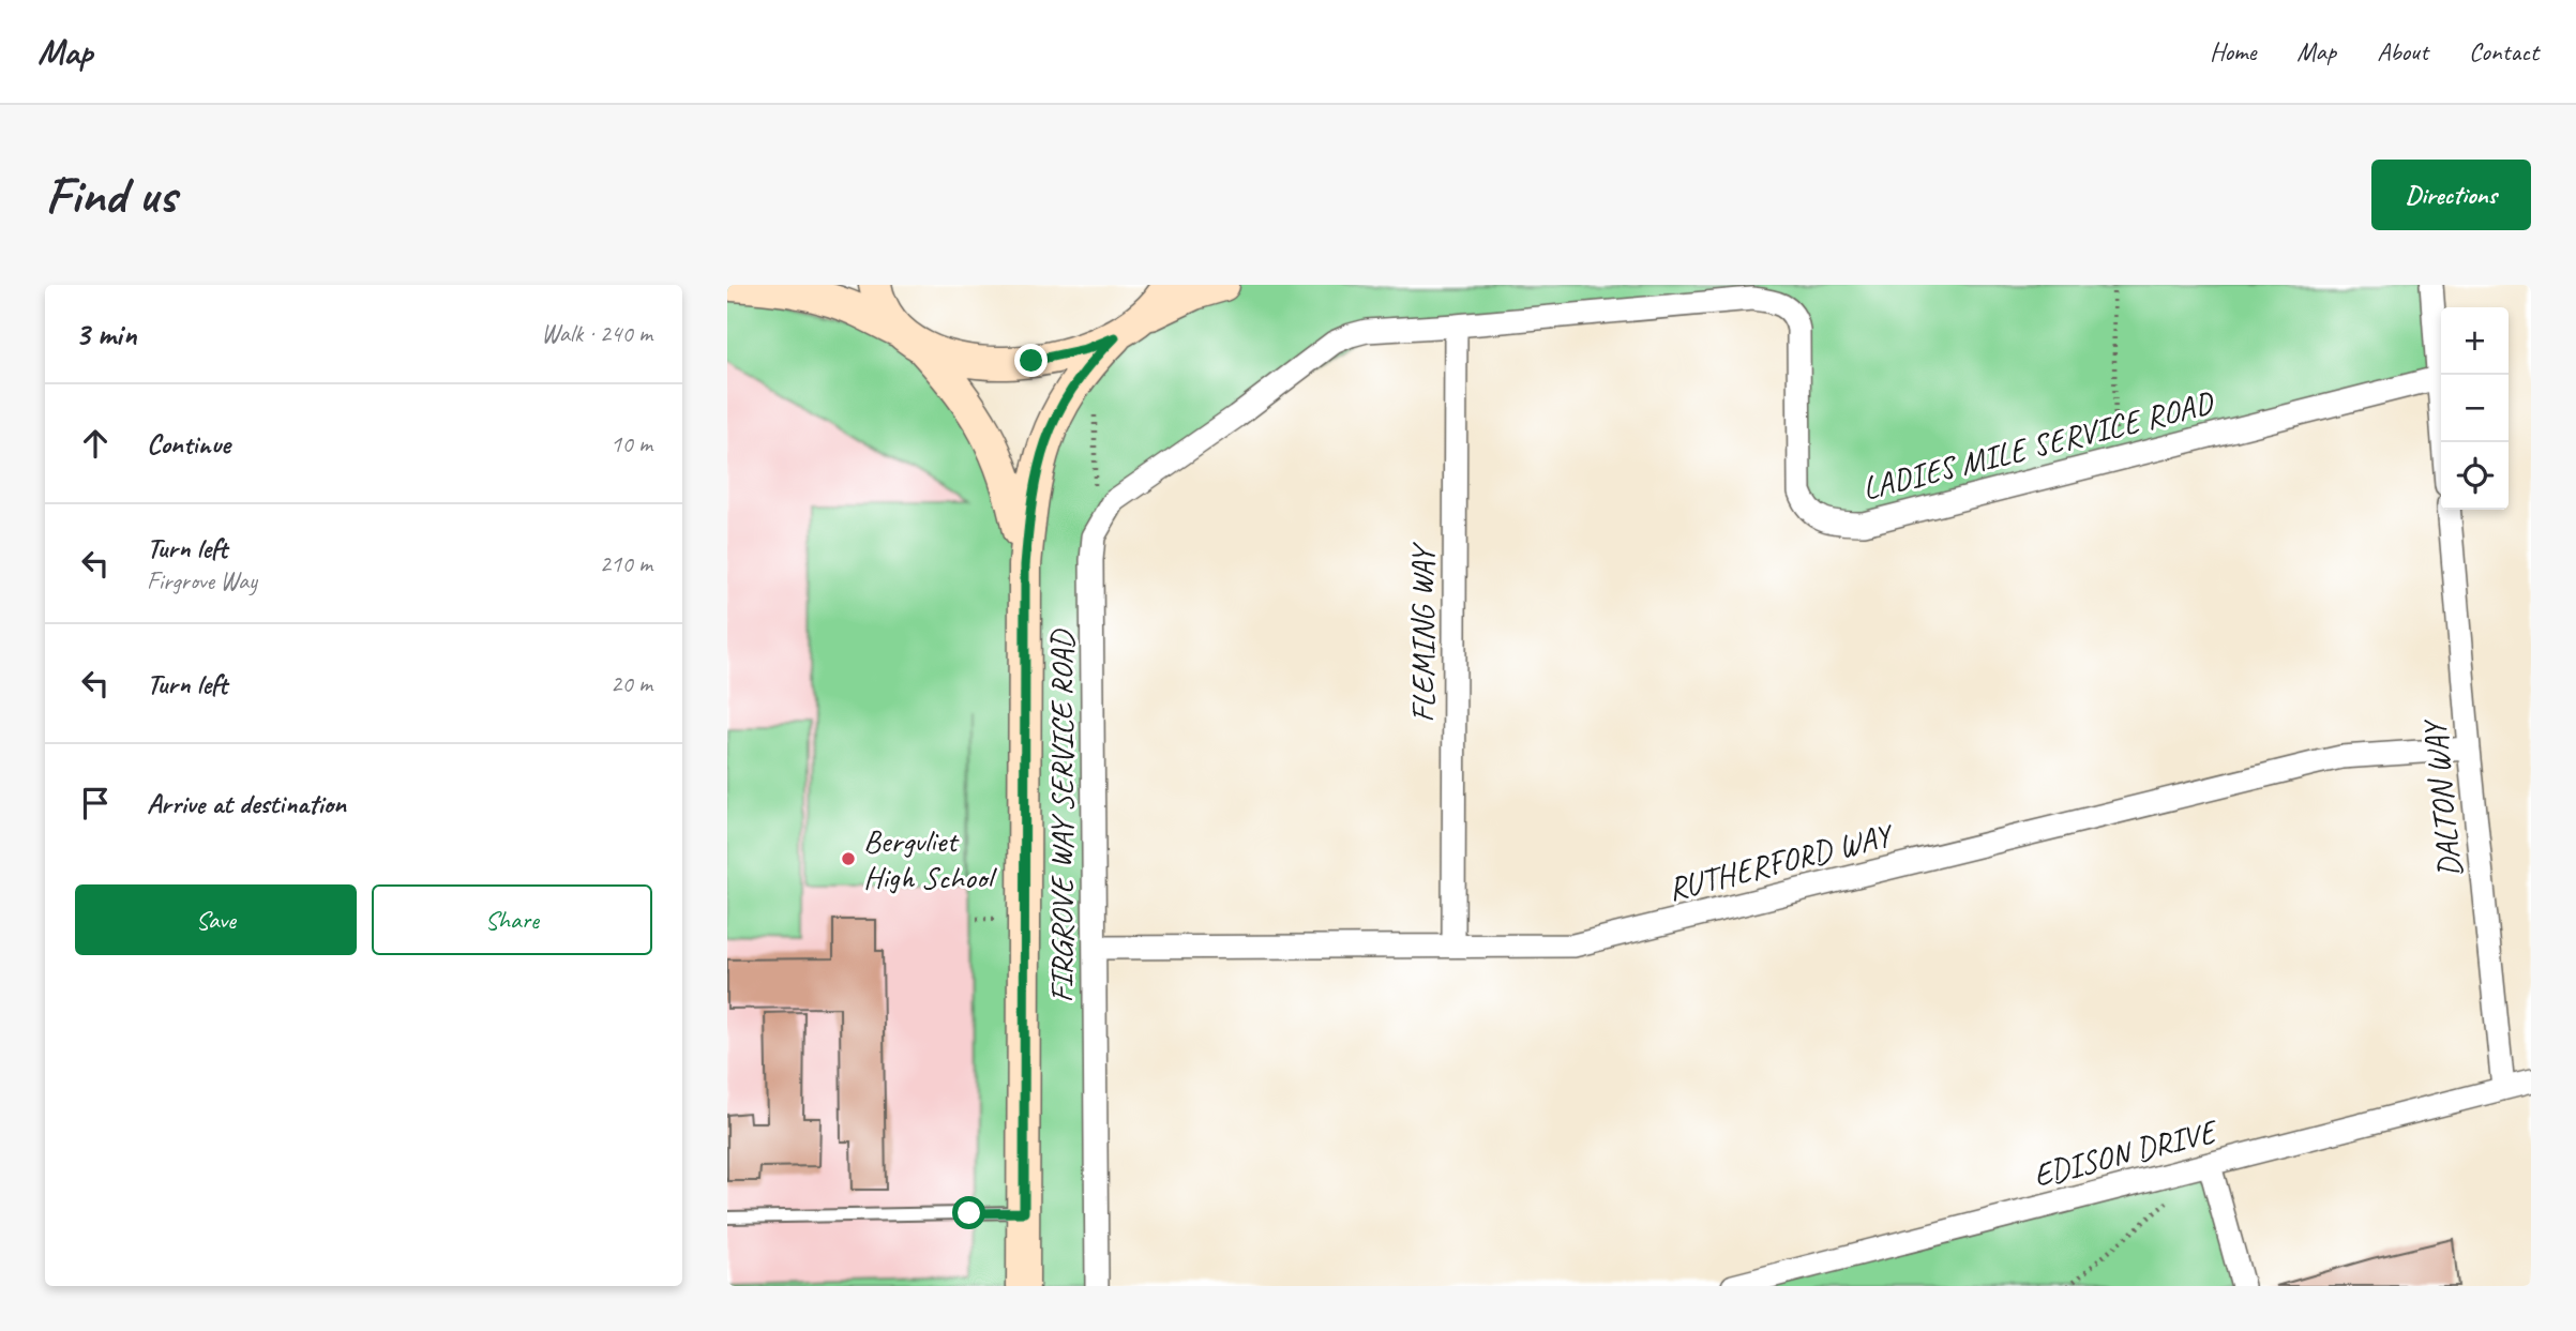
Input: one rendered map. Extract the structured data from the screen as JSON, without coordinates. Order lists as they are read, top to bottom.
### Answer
{
  "streets": {
    "street": [
      "LADIES MILE SERVICE ROAD",
      "FLEMING WAY",
      "DALTON WAY",
      "FIRGROVE WAY SERVICE ROAD",
      "RUTHERFORD WAY",
      "EDISON DRIVE"
    ]
  },
  "crossings": [
    ["LADIES MILE SERVICE ROAD", "FLEMING WAY"],
    ["LADIES MILE SERVICE ROAD", "FIRGROVE WAY SERVICE ROAD"],
    ["FLEMING WAY", "RUTHERFORD WAY"],
    ["DALTON WAY", "RUTHERFORD WAY"],
    ["DALTON WAY", "EDISON DRIVE"],
    ["FIRGROVE WAY SERVICE ROAD", "RUTHERFORD WAY"]
  ],
  "places": ["Bergvliet High School"],
  "page": {
    "header": "Map",
    "nav": [
      "Home",
      "Map",
      "About",
      "Contact"
    ],
    "buttons": [
      "Directions",
      ["Save", "Share"]
    ],
    "title": "Find us",
    "heading": ["3 min", "Walk · 240 m"],
    "map_buttons": ["+", "−"],
    "list": [
      ["Continue", "10 m"],
      ["Turn left", "Firgrove Way", "210 m"],
      ["Turn left", "20 m"],
      "Arrive at destination"
    ]
  }
}
